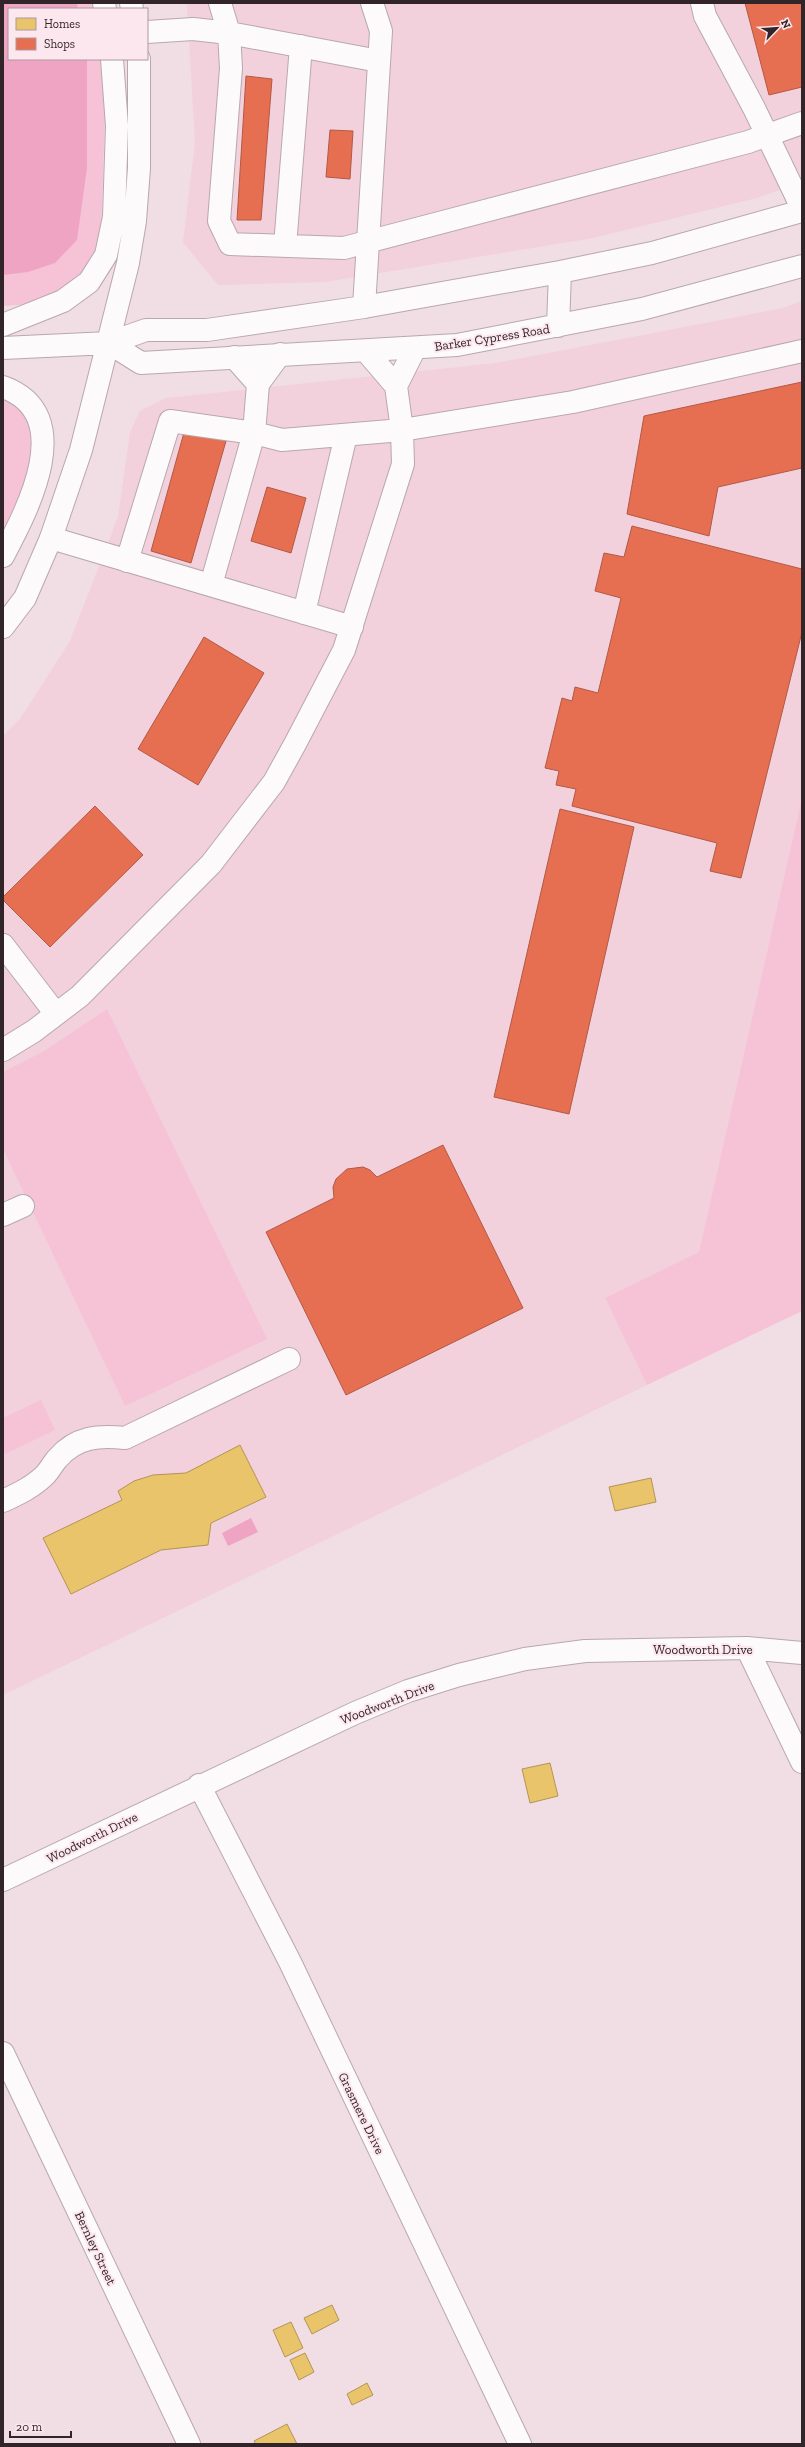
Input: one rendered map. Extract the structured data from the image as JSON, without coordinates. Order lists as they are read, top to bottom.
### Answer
{
  "streets": {
    "main road": [
      "Barker Cypress Road",
      "Woodworth Drive",
      "Grasmere Drive",
      "Bernley Street"
    ]
  },
  "crossings": [
    ["Woodworth Drive", "Grasmere Drive"]
  ],
  "legend": ["Homes", "Shops"],
  "scale_bar": "20 m",
  "north": "top right"
}
